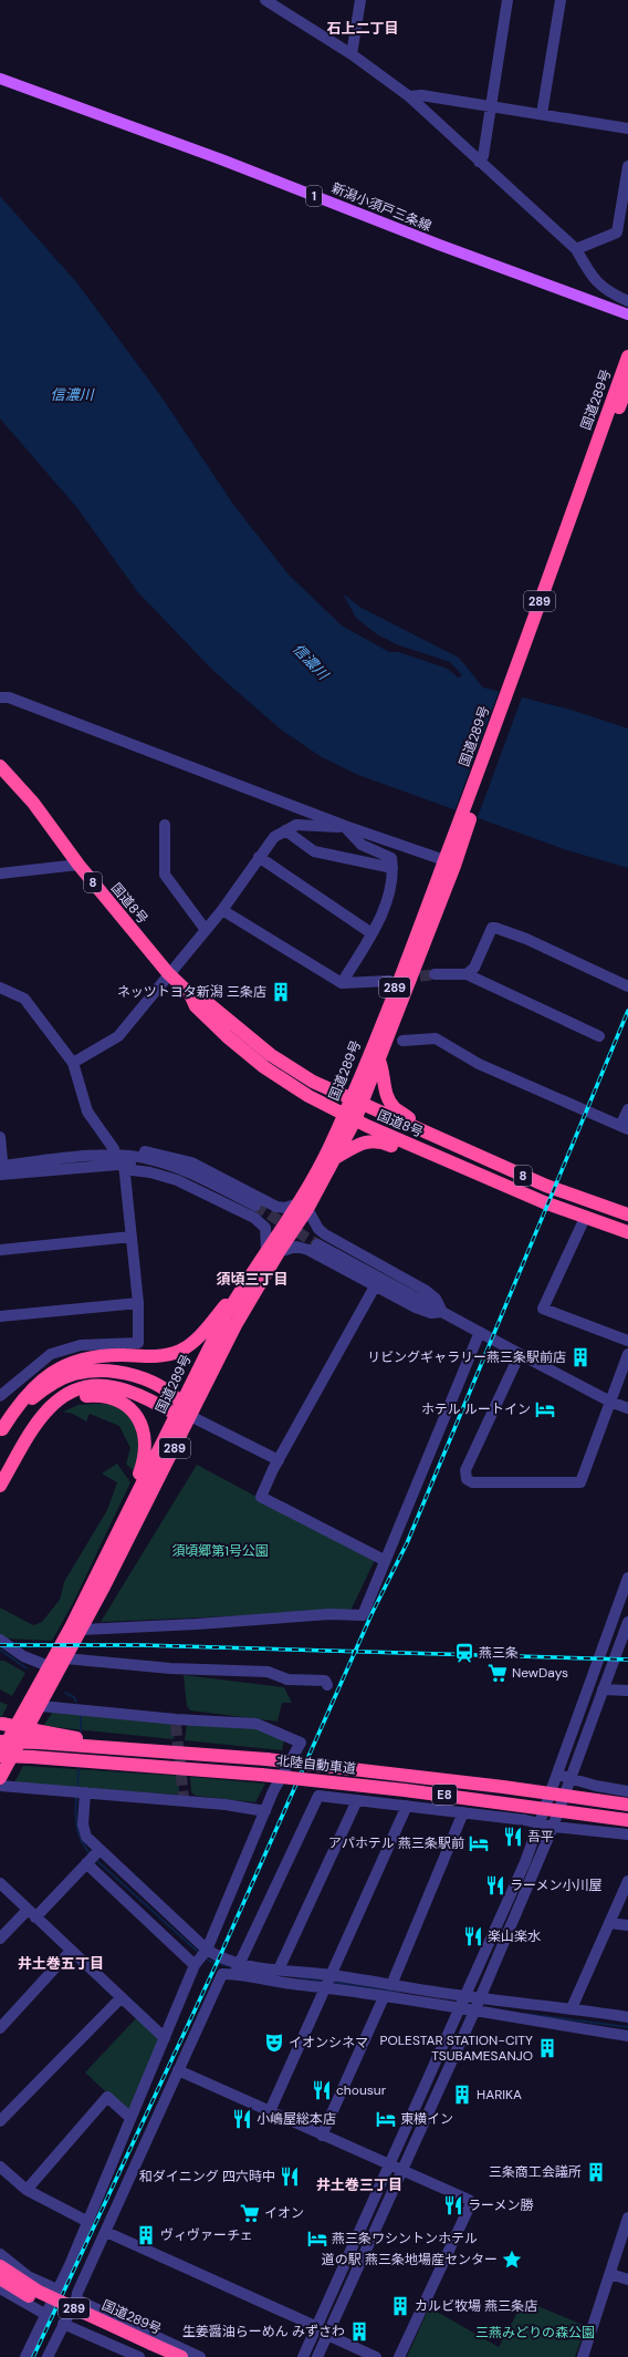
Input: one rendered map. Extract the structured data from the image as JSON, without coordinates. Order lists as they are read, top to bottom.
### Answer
{
  "streets": {
    "highway": [
      "国道289号",
      "289",
      "8",
      "国道8号",
      "北陸自動車道",
      "E8"
    ],
    "main road": ["1", "新潟小須戸三条線"]
  },
  "crossings": [
    ["国道289号", "国道8号"],
    ["国道289号", "北陸自動車道"]
  ],
  "districts": [
    "石上二丁目",
    "須頃三丁目",
    "井土巻五丁目",
    "井土巻三丁目"
  ],
  "water": ["信濃川"],
  "parks": ["須頃郷第1号公園", "三燕みどりの森公園"],
  "places": {
    "building": [
      "ネッツトヨタ新潟 三条店",
      "リビングギャラリー燕三条駅前店",
      "POLESTAR STATION-CITY TSUBAMESANJO",
      "HARIKA",
      "三条商工会議所",
      "ヴィヴァーチェ",
      "カルビ牧場 燕三条店",
      "生姜醤油らーめん みずさわ"
    ],
    "hotel": [
      "ホテル ルートイン",
      "アパホテル 燕三条駅前",
      "東横イン",
      "燕三条ワシントンホテル"
    ],
    "station": ["燕三条"],
    "supermarket": ["NewDays", "イオン"],
    "restaurant": [
      "吾平",
      "ラーメン小川屋",
      "楽山楽水",
      "chousur",
      "小嶋屋総本店",
      "和ダイニング 四六時中",
      "ラーメン勝"
    ],
    "theatre": ["イオンシネマ"],
    "place": ["道の駅 燕三条地場産センター"]
  }
}
